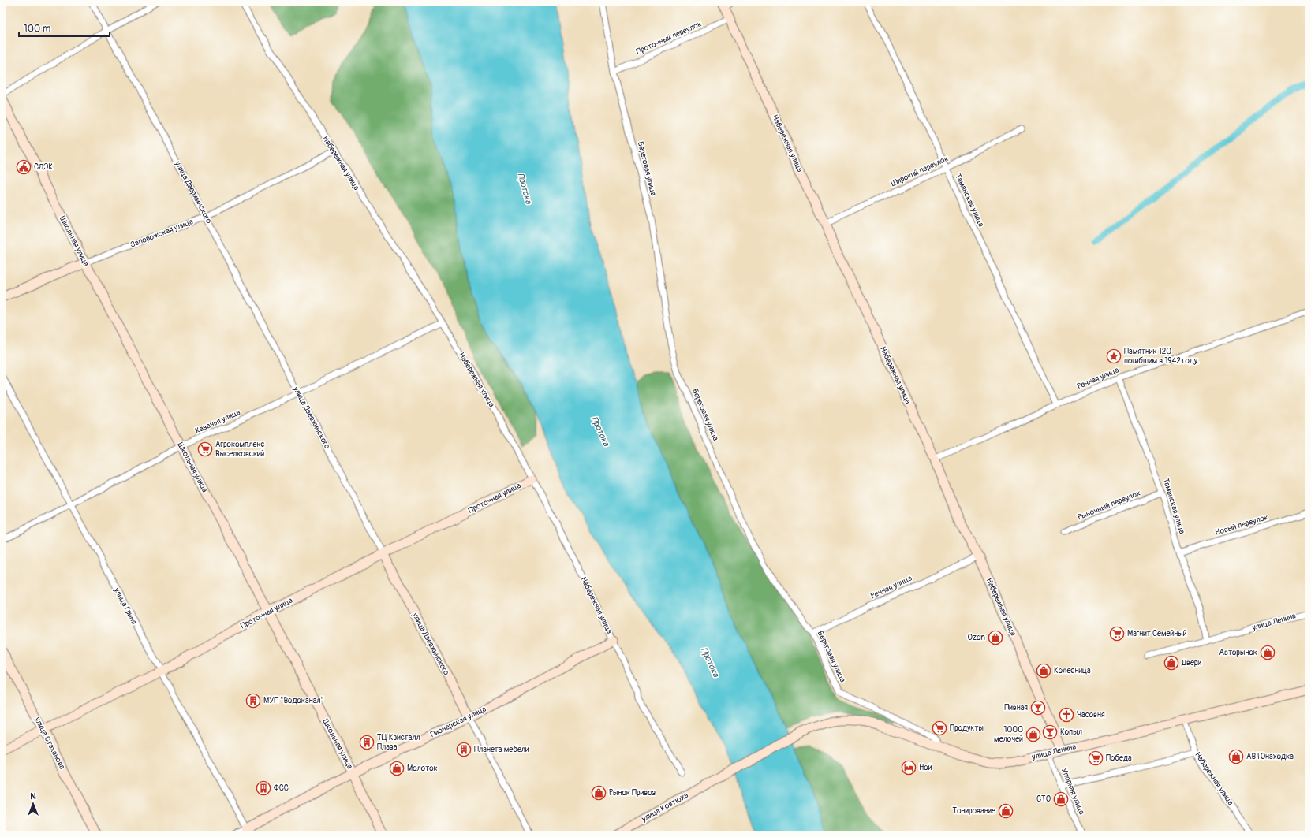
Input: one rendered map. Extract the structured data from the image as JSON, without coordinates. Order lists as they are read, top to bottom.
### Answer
{
  "streets": {
    "street": [
      "Проточный переулок",
      "Набережная улица",
      "Береговая улица",
      "Широкий переулок",
      "улица Дзержинского",
      "Таманская улица",
      "Запорожская улица",
      "Школьная улица",
      "Речная улица",
      "Казачья улица",
      "Проточная улица",
      "Рыночный переулок",
      "Новый переулок",
      "улица Гриня",
      "улица Ленина",
      "Пионерская улица",
      "улица Стаханова",
      "Упорная улица",
      "улица Ковтюха"
    ]
  },
  "crossings": [
    ["Проточный переулок", "Набережная улица"],
    ["Проточный переулок", "Береговая улица"],
    ["Набережная улица", "Широкий переулок"],
    ["Набережная улица", "Запорожская улица"],
    ["Набережная улица", "Речная улица"],
    ["Набережная улица", "Казачья улица"],
    ["Набережная улица", "Проточная улица"],
    ["Набережная улица", "улица Ленина"],
    ["Набережная улица", "Пионерская улица"],
    ["Береговая улица", "Речная улица"],
    ["Береговая улица", "улица Ленина"],
    ["Широкий переулок", "Таманская улица"],
    ["улица Дзержинского", "Запорожская улица"],
    ["улица Дзержинского", "Казачья улица"],
    ["улица Дзержинского", "Проточная улица"],
    ["улица Дзержинского", "Пионерская улица"],
    ["Таманская улица", "Речная улица"],
    ["Таманская улица", "Рыночный переулок"],
    ["Таманская улица", "Новый переулок"],
    ["Таманская улица", "улица Ленина"],
    ["Запорожская улица", "Школьная улица"],
    ["Школьная улица", "Казачья улица"],
    ["Школьная улица", "Проточная улица"],
    ["Школьная улица", "Пионерская улица"],
    ["Казачья улица", "улица Гриня"],
    ["Проточная улица", "улица Гриня"],
    ["Проточная улица", "улица Стаханова"],
    ["улица Гриня", "Пионерская улица"],
    ["улица Ленина", "Упорная улица"],
    ["улица Ленина", "улица Ковтюха"]
  ],
  "water": ["Протока"],
  "places": {
    "public building": ["СДЭК"],
    "place": ["Памятник 120 погибшим в 1942 году."],
    "supermarket": [
      "Агрокомплекс Выселковский",
      "Магнит Семейный",
      "Продукты",
      "Победа"
    ],
    "shop": [
      "Ozon",
      "Авторынок",
      "Двери",
      "Колесница",
      "1000 мелочей",
      "АВТОнаходка",
      "Молоток",
      "Рынок Привоз",
      "СТО",
      "Тонирование"
    ],
    "building": [
      "МУП \"Водоканал\"",
      "ТЦ Кристалл Плаза",
      "Планета мебели",
      "ФСС"
    ],
    "bar": ["Пивная", "Копыл"],
    "church": ["Часовня"],
    "hotel": ["Ной"]
  },
  "scale_bar": "100 m",
  "north": "top"
}
